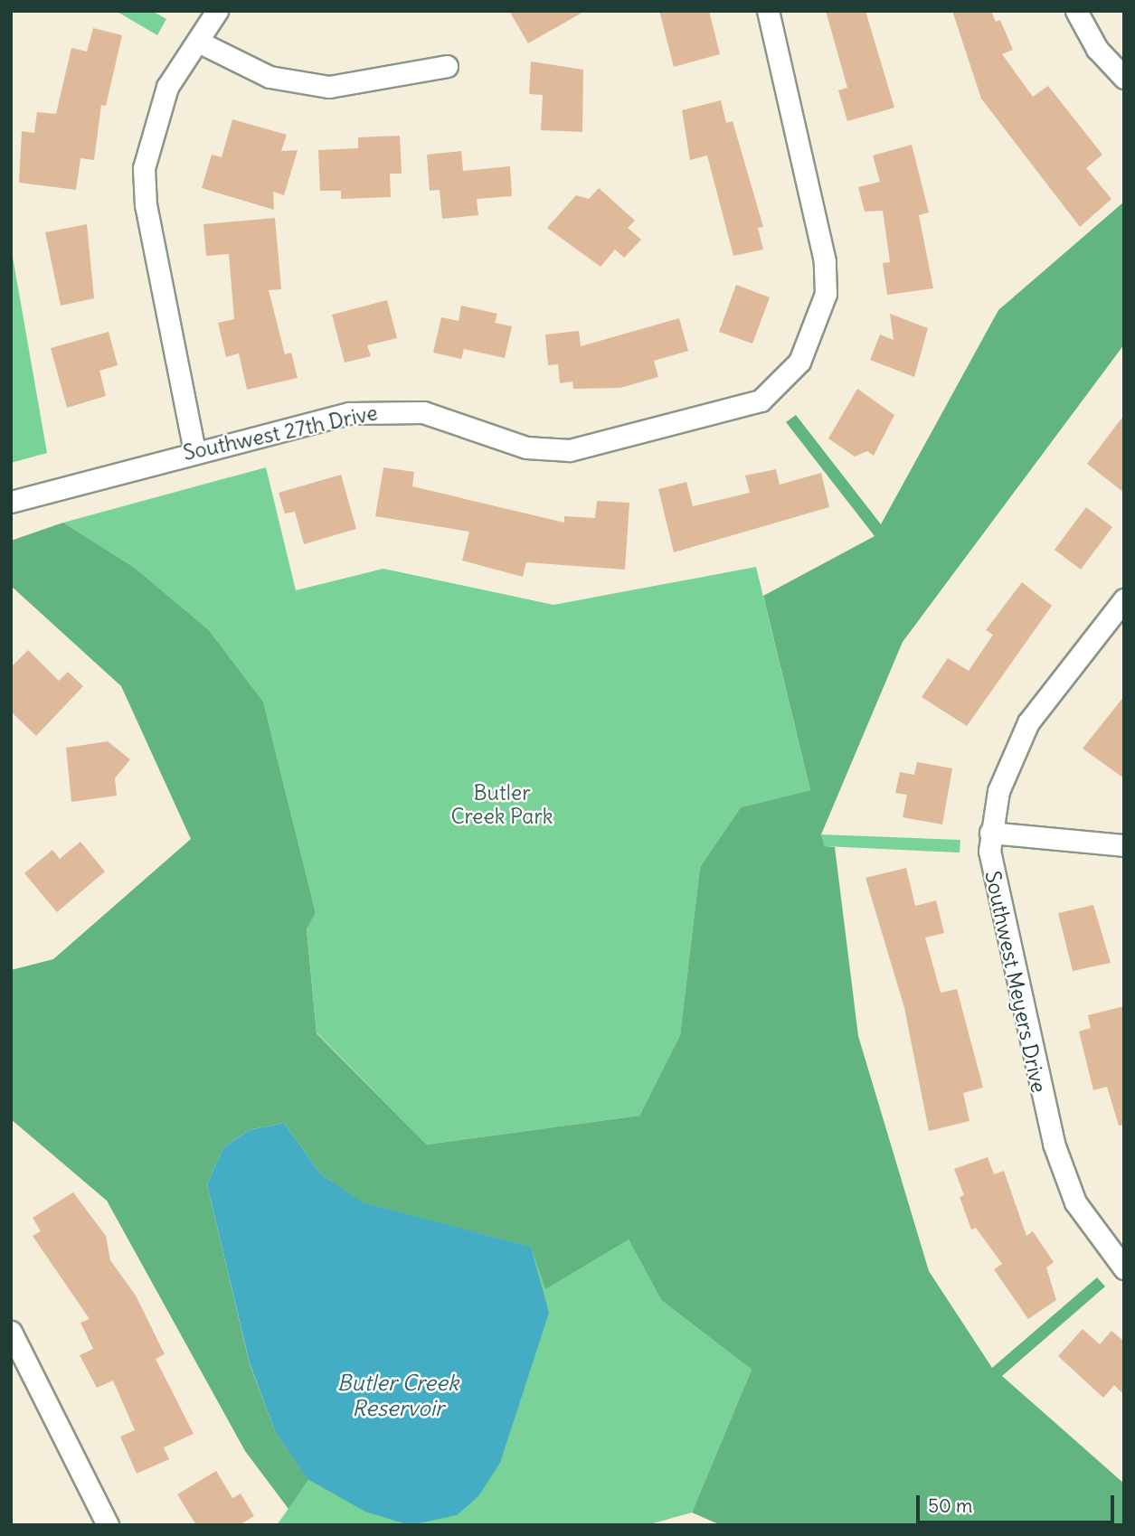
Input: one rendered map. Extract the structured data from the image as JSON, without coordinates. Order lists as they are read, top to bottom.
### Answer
{
  "streets": {
    "street": ["Southwest 27th Drive", "Southwest Meyers Drive"]
  },
  "water": ["Butler Creek Reservoir"],
  "parks": ["Butler Creek Park"],
  "scale_bar": "50 m"
}
